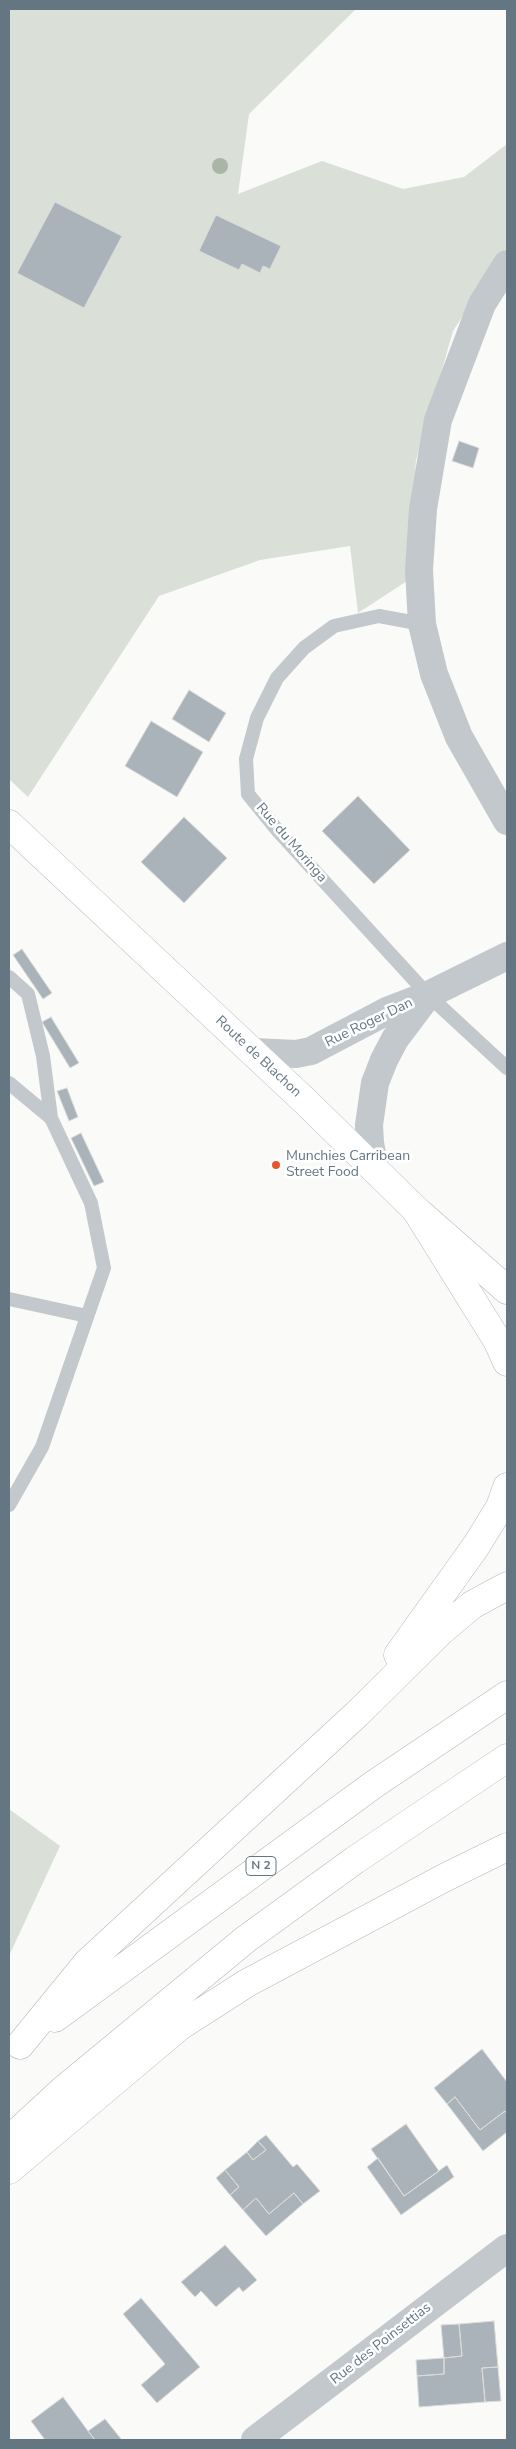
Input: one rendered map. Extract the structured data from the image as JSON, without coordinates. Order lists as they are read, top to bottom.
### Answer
{
  "streets": {
    "main road": ["Route de Blachon", "N 2"],
    "street": ["Rue Roger Dan", "Rue des Poinsettias"],
    "lane": ["Rue du Moringa"]
  },
  "crossings": [
    ["Rue du Moringa", "Rue Roger Dan"],
    ["Rue Roger Dan", "Route de Blachon"]
  ],
  "places": ["Munchies Carribean Street Food"]
}
